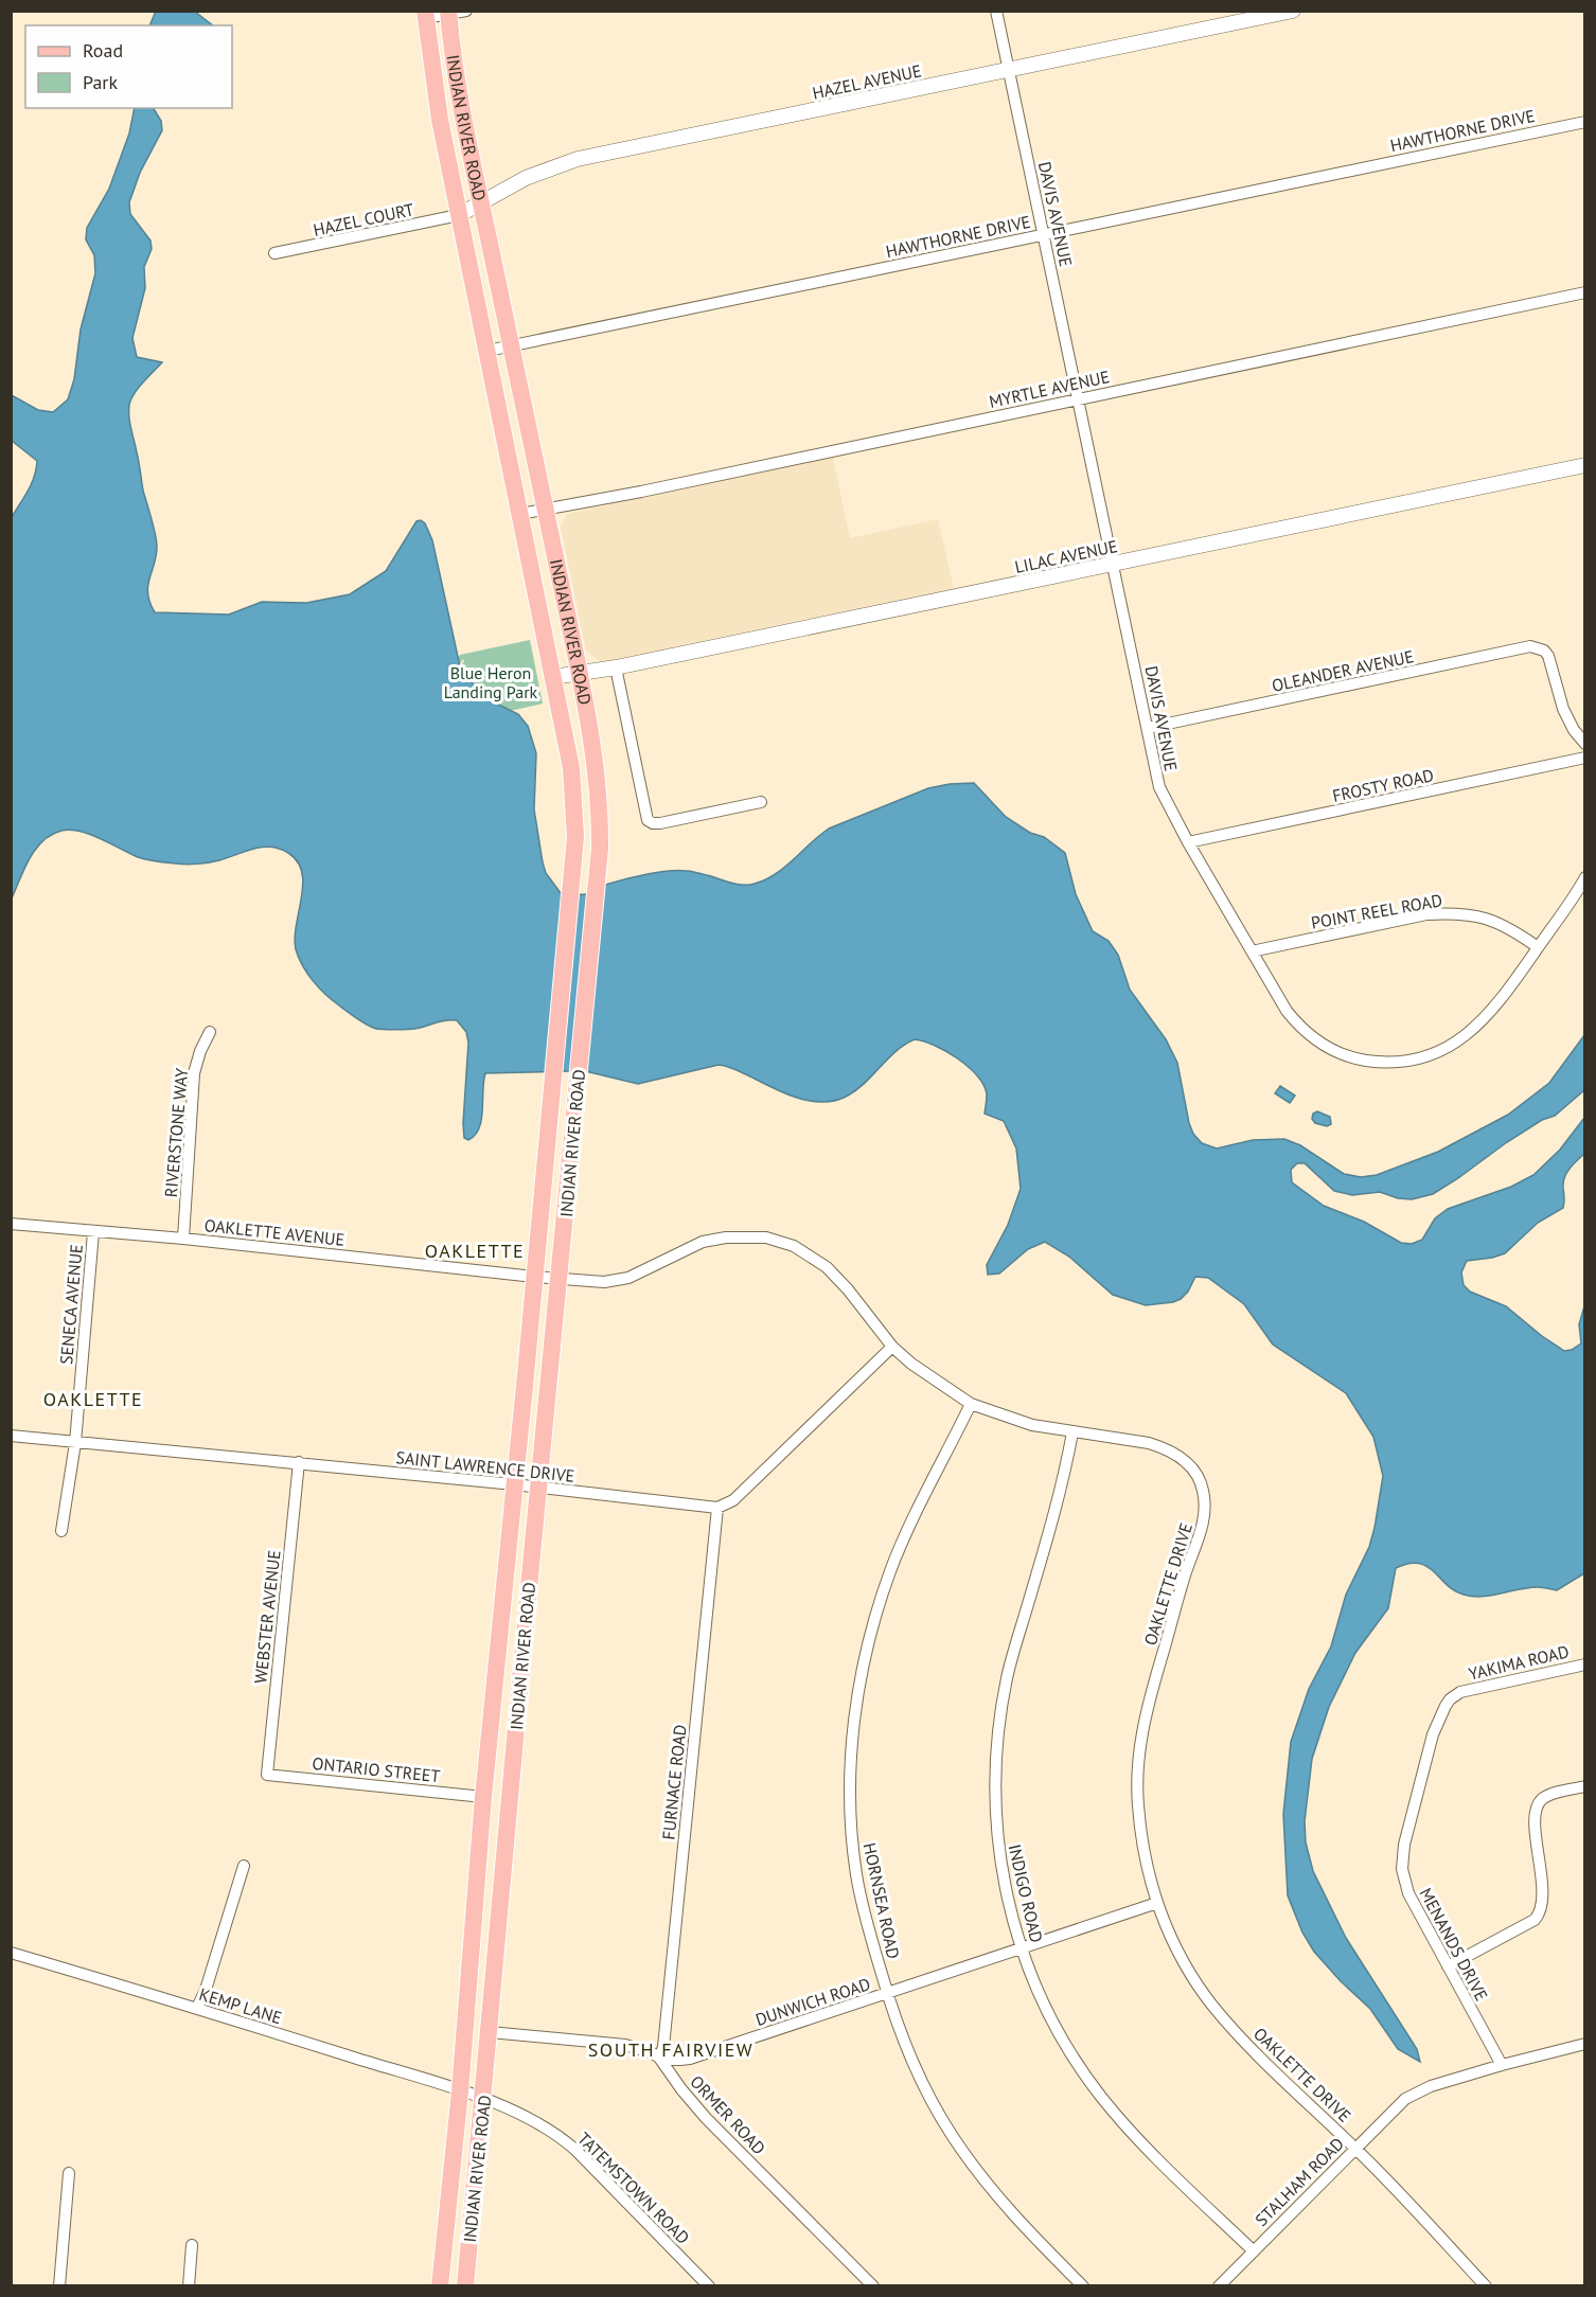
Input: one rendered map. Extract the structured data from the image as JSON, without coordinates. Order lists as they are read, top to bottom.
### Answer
{
  "streets": {
    "main road": ["INDIAN RIVER ROAD"],
    "street": [
      "HAZEL AVENUE",
      "HAWTHORNE DRIVE",
      "DAVIS AVENUE",
      "HAZEL COURT",
      "MYRTLE AVENUE",
      "LILAC AVENUE",
      "OLEANDER AVENUE",
      "FROSTY ROAD",
      "POINT REEL ROAD",
      "RIVERSTONE WAY",
      "OAKLETTE AVENUE",
      "SENECA AVENUE",
      "SAINT LAWRENCE DRIVE",
      "OAKLETTE DRIVE",
      "WEBSTER AVENUE",
      "YAKIMA ROAD",
      "ONTARIO STREET",
      "FURNACE ROAD",
      "INDIGO ROAD",
      "HORNSEA ROAD",
      "MENANDS DRIVE",
      "DUNWICH ROAD",
      "KEMP LANE",
      "ORMER ROAD",
      "STALHAM ROAD",
      "TATEMSTOWN ROAD"
    ]
  },
  "crossings": [
    ["HAZEL AVENUE", "INDIAN RIVER ROAD"],
    ["HAZEL AVENUE", "DAVIS AVENUE"],
    ["HAZEL AVENUE", "HAZEL COURT"],
    ["INDIAN RIVER ROAD", "HAWTHORNE DRIVE"],
    ["INDIAN RIVER ROAD", "HAZEL COURT"],
    ["INDIAN RIVER ROAD", "MYRTLE AVENUE"],
    ["INDIAN RIVER ROAD", "LILAC AVENUE"],
    ["INDIAN RIVER ROAD", "OAKLETTE AVENUE"],
    ["INDIAN RIVER ROAD", "SAINT LAWRENCE DRIVE"],
    ["INDIAN RIVER ROAD", "OAKLETTE DRIVE"],
    ["INDIAN RIVER ROAD", "ONTARIO STREET"],
    ["INDIAN RIVER ROAD", "KEMP LANE"],
    ["INDIAN RIVER ROAD", "TATEMSTOWN ROAD"],
    ["HAWTHORNE DRIVE", "DAVIS AVENUE"],
    ["DAVIS AVENUE", "MYRTLE AVENUE"],
    ["DAVIS AVENUE", "LILAC AVENUE"],
    ["DAVIS AVENUE", "OLEANDER AVENUE"],
    ["DAVIS AVENUE", "FROSTY ROAD"],
    ["DAVIS AVENUE", "POINT REEL ROAD"],
    ["RIVERSTONE WAY", "OAKLETTE AVENUE"],
    ["OAKLETTE AVENUE", "SENECA AVENUE"],
    ["OAKLETTE AVENUE", "OAKLETTE DRIVE"],
    ["SENECA AVENUE", "SAINT LAWRENCE DRIVE"],
    ["SAINT LAWRENCE DRIVE", "WEBSTER AVENUE"],
    ["SAINT LAWRENCE DRIVE", "FURNACE ROAD"],
    ["OAKLETTE DRIVE", "INDIGO ROAD"],
    ["OAKLETTE DRIVE", "HORNSEA ROAD"],
    ["OAKLETTE DRIVE", "DUNWICH ROAD"],
    ["OAKLETTE DRIVE", "STALHAM ROAD"],
    ["WEBSTER AVENUE", "ONTARIO STREET"],
    ["YAKIMA ROAD", "MENANDS DRIVE"],
    ["FURNACE ROAD", "DUNWICH ROAD"],
    ["FURNACE ROAD", "ORMER ROAD"],
    ["INDIGO ROAD", "DUNWICH ROAD"],
    ["INDIGO ROAD", "STALHAM ROAD"],
    ["HORNSEA ROAD", "DUNWICH ROAD"],
    ["MENANDS DRIVE", "STALHAM ROAD"],
    ["DUNWICH ROAD", "ORMER ROAD"],
    ["KEMP LANE", "TATEMSTOWN ROAD"]
  ],
  "districts": ["OAKLETTE", "OAKLETTE", "SOUTH FAIRVIEW"],
  "parks": ["Blue Heron Landing Park"],
  "legend": ["Road", "Park"]
}
